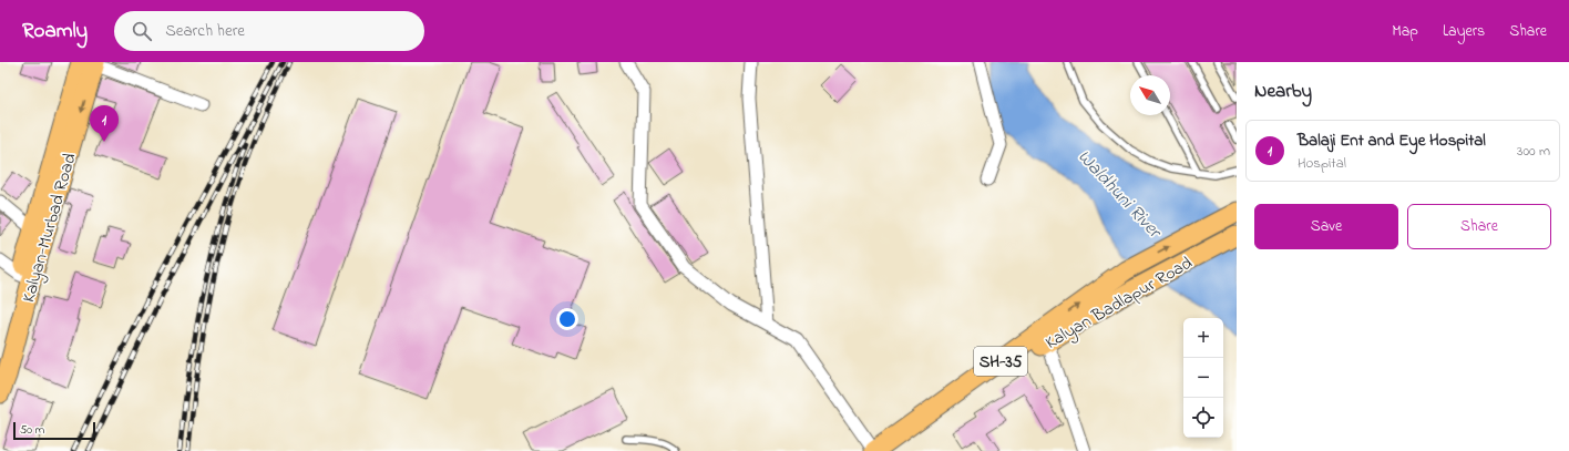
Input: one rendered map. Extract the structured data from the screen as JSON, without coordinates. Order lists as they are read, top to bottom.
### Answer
{
  "streets": {
    "main road": ["Kalyan-Murbad Road", "Kalyan Badlapur Road", "SH-35"]
  },
  "water": ["Waldhuni River"],
  "scale_bar": "50 m",
  "north": "top left",
  "page": {
    "header": "Roamly",
    "search": "Search here",
    "nav": ["Map", "Layers", "Share"],
    "heading": "Nearby",
    "pins": "1",
    "list": [
      {
        "mark": "1",
        "name": "Balaji Ent and Eye Hospital",
        "note": "Hospital",
        "value": "300 m"
      }
    ],
    "buttons": ["Save", "Share"],
    "map_buttons": ["+", "−"],
    "scale": "50 m"
  }
}
